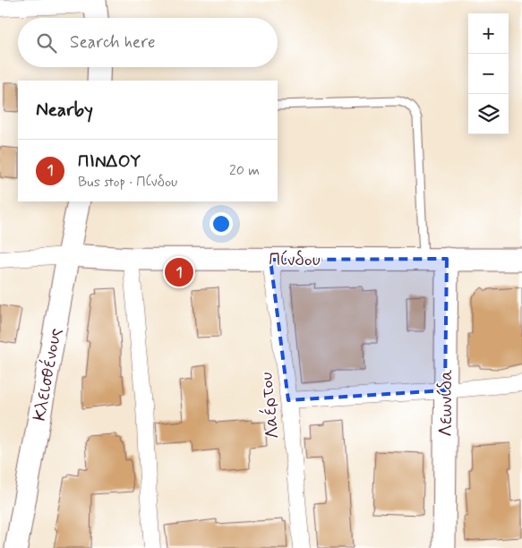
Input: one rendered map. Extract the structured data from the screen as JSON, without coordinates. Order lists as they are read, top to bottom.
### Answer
{
  "streets": {
    "street": [
      "Πίνδου",
      "Κλεισθένους",
      "Λεωνίδα",
      "Λαέρτου"
    ]
  },
  "crossings": [
    ["Πίνδου", "Κλεισθένους"],
    ["Πίνδου", "Λεωνίδα"],
    ["Πίνδου", "Λαέρτου"]
  ],
  "page": {
    "map_buttons": ["+", "−"],
    "search": "Search here",
    "heading": "Nearby",
    "list": [
      {
        "mark": "1",
        "name": "ΠΙΝΔΟΥ",
        "note": "Bus stop · Πίνδου",
        "value": "20 m"
      }
    ],
    "pins": "1"
  }
}
